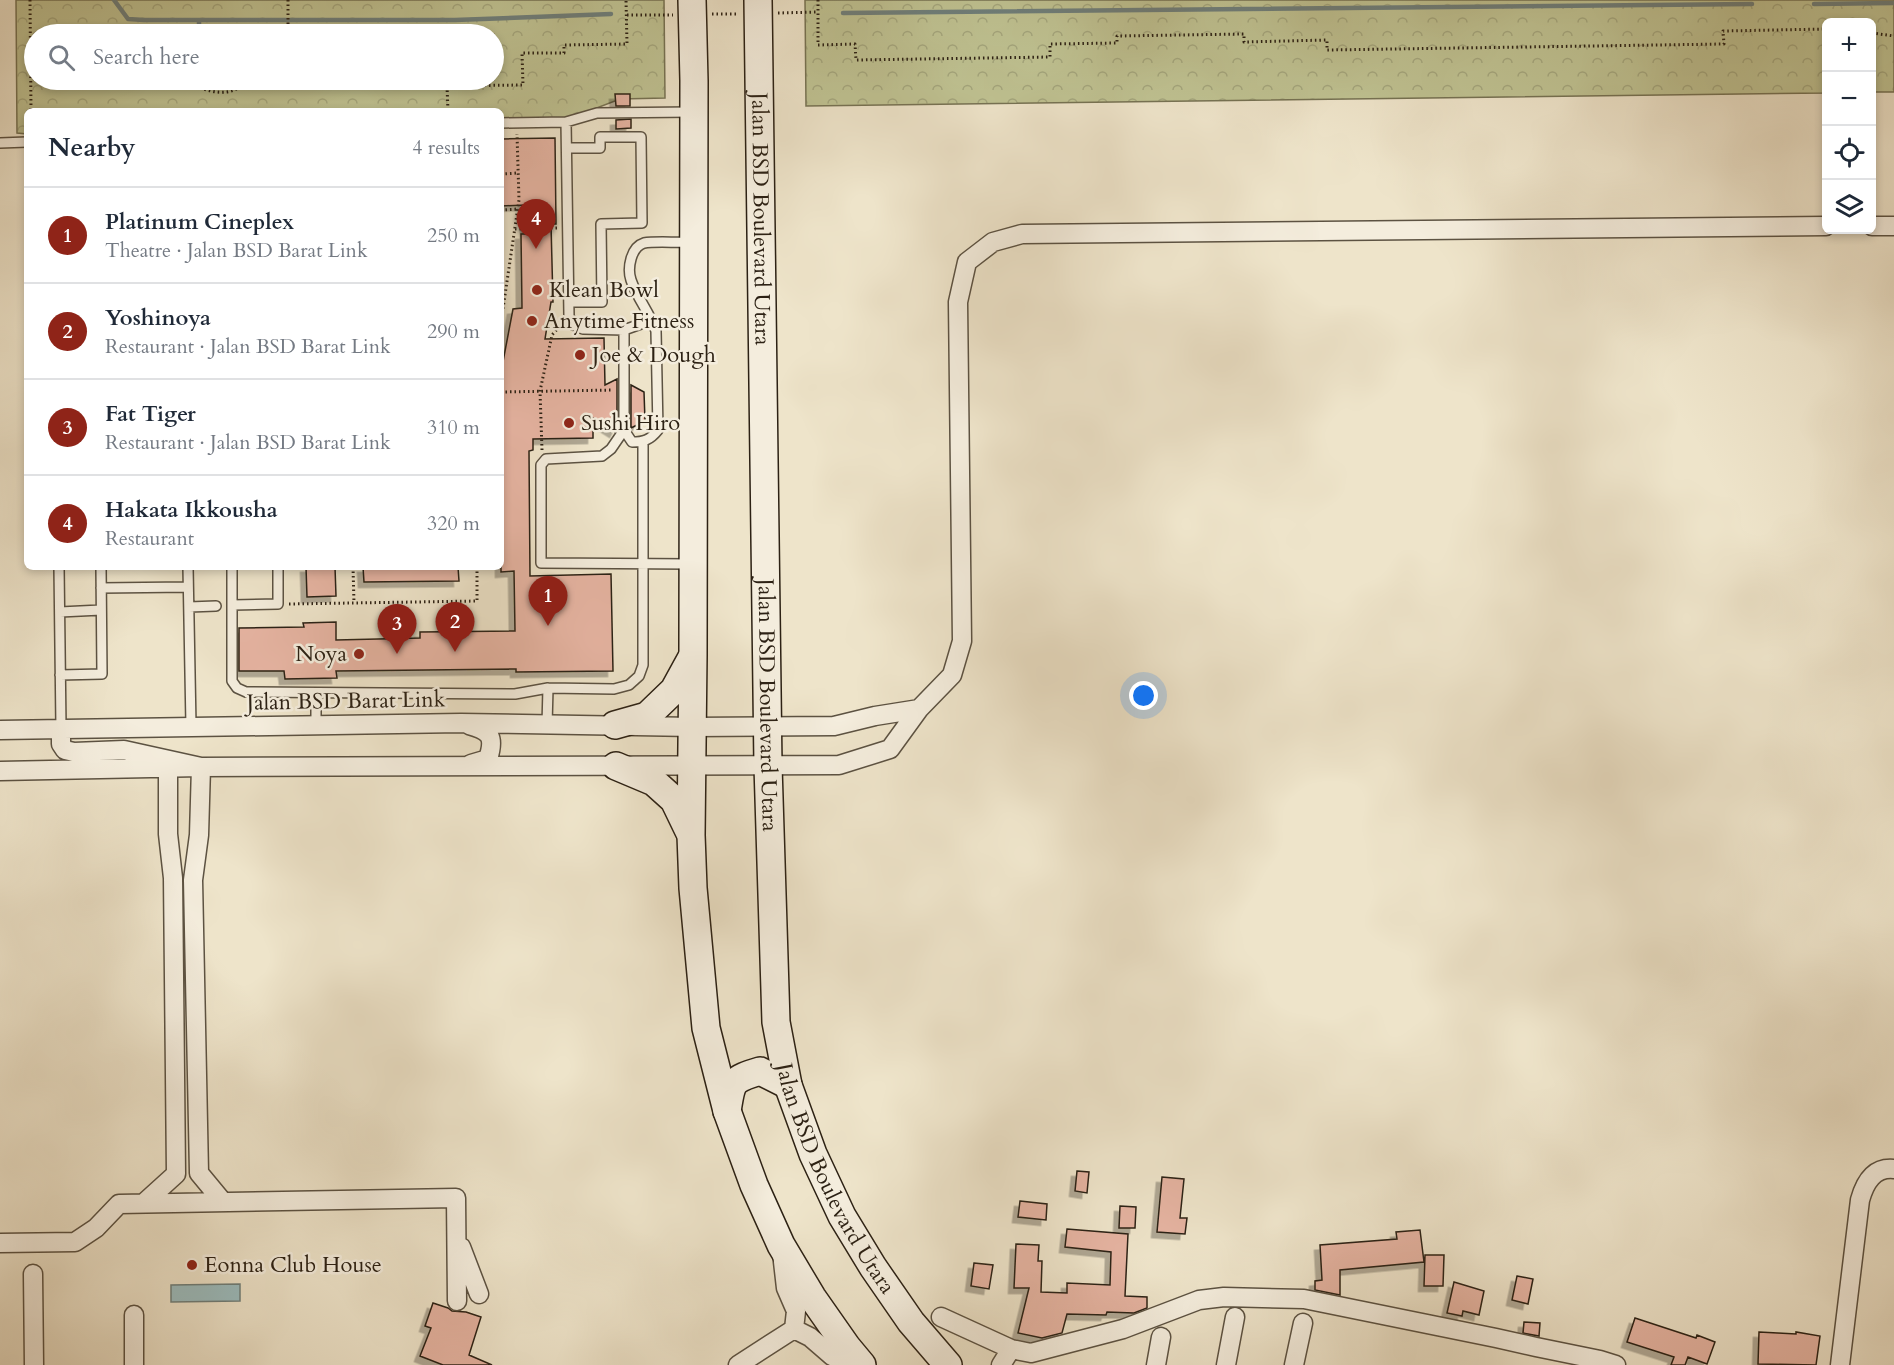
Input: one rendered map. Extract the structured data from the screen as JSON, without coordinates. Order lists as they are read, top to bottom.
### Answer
{
  "streets": {
    "main road": ["Jalan BSD Boulevard Utara"],
    "street": ["Jalan BSD Barat Link"]
  },
  "crossings": [
    ["Jalan BSD Boulevard Utara", "Jalan BSD Barat Link"]
  ],
  "places": [
    "Klean Bowl",
    "Anytime Fitness",
    "Joe & Dough",
    "Sushi Hiro",
    "Noya",
    "Eonna Club House"
  ],
  "page": {
    "map_buttons": ["+", "−"],
    "search": "Search here",
    "heading": ["Nearby", "4 results"],
    "list": [
      {
        "mark": "1",
        "name": "Platinum Cineplex",
        "note": "Theatre · Jalan BSD Barat Link",
        "value": "250 m"
      },
      {
        "mark": "2",
        "name": "Yoshinoya",
        "note": "Restaurant · Jalan BSD Barat Link",
        "value": "290 m"
      },
      {
        "mark": "3",
        "name": "Fat Tiger",
        "note": "Restaurant · Jalan BSD Barat Link",
        "value": "310 m"
      },
      {
        "mark": "4",
        "name": "Hakata Ikkousha",
        "note": "Restaurant",
        "value": "320 m"
      }
    ],
    "pins": [
      "4",
      "1",
      "2",
      "3"
    ]
  }
}
